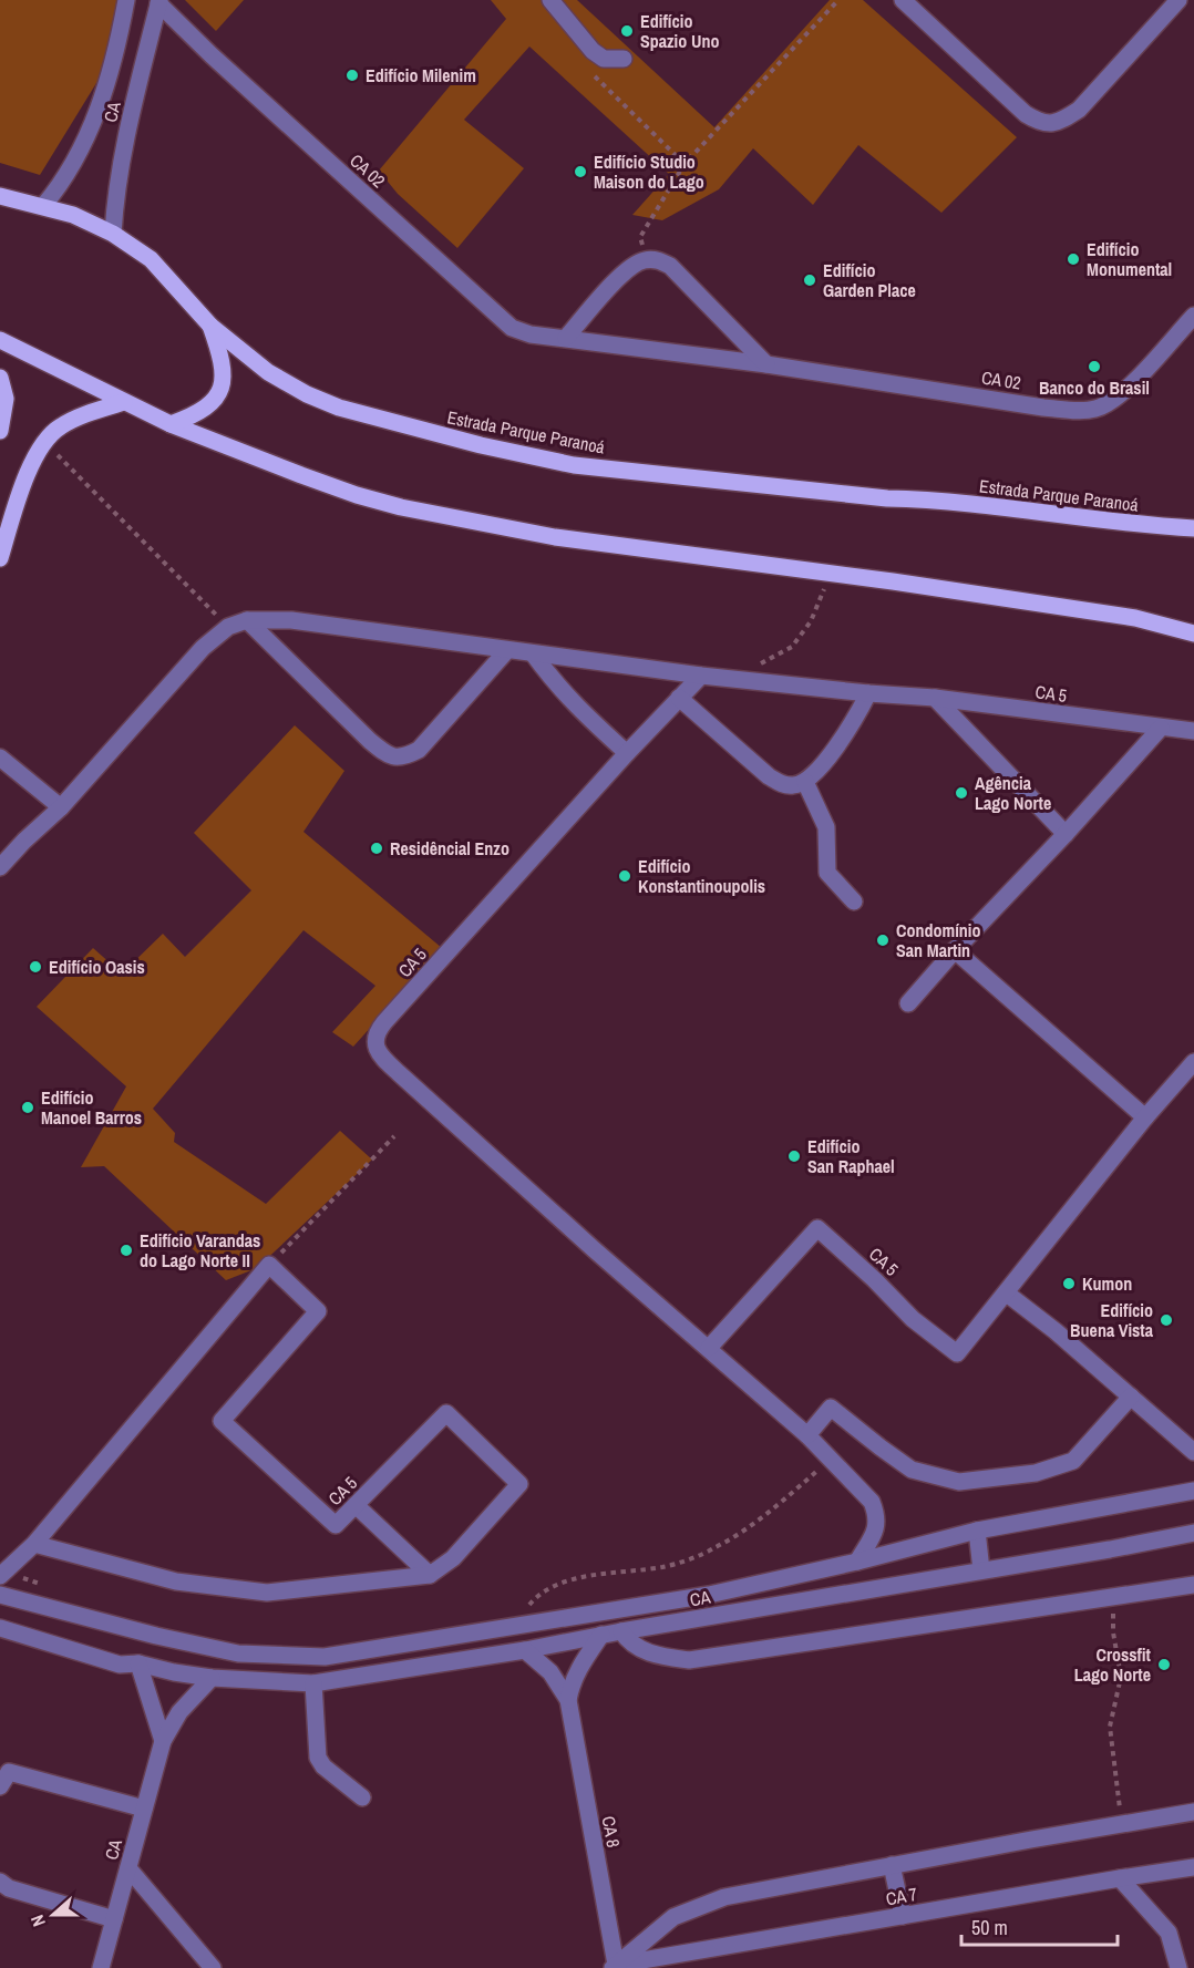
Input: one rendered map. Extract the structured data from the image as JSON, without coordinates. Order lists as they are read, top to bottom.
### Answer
{
  "streets": {
    "main road": ["Estrada Parque Paranoá"],
    "street": [
      "CA",
      "CA 02",
      "CA 5",
      "CA 8",
      "CA 7"
    ]
  },
  "crossings": [
    ["CA", "CA 02"],
    ["CA", "Estrada Parque Paranoá"],
    ["CA", "CA 8"],
    ["CA 8", "CA 7"]
  ],
  "places": [
    "Edifício Spazio Uno",
    "Edifício Milenim",
    "Edifício Studio Maison do Lago",
    "Edifício Monumental",
    "Edifício Garden Place",
    "Banco do Brasil",
    "Agência Lago Norte",
    "Residêncial Enzo",
    "Edifício Konstantinoupolis",
    "Condomínio San Martin",
    "Edifício Oasis",
    "Edifício Manoel Barros",
    "Edifício San Raphael",
    "Edifício Varandas do Lago Norte II",
    "Kumon",
    "Edifício Buena Vista",
    "Crossfit Lago Norte"
  ],
  "scale_bar": "50 m",
  "north": "left"
}
